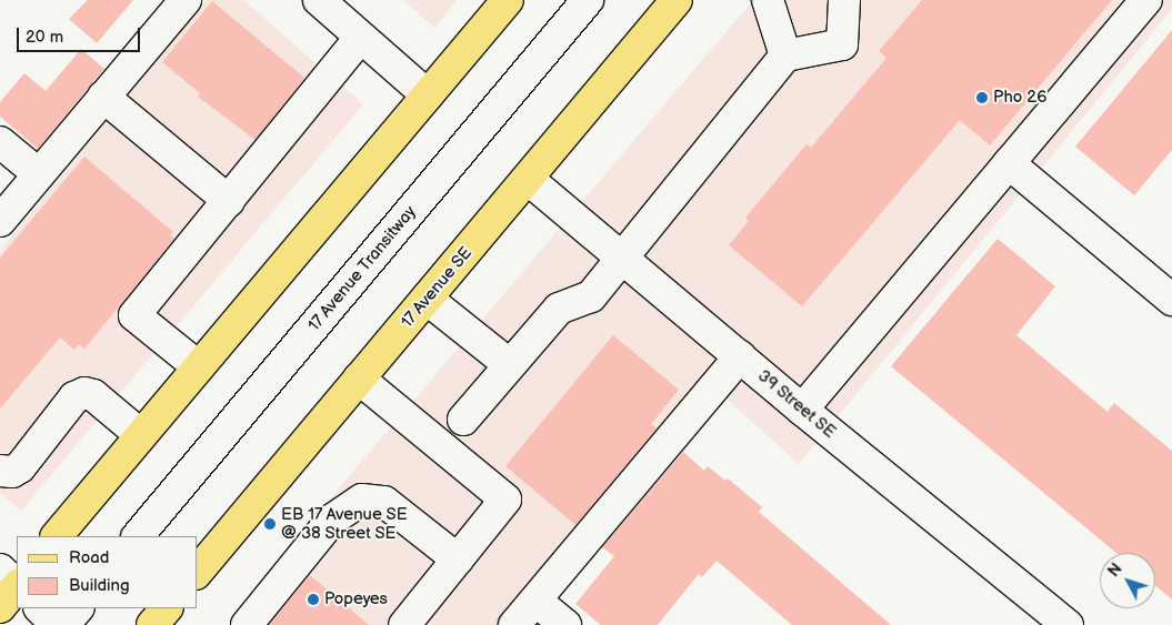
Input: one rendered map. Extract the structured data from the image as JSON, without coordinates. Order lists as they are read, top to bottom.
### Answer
{
  "streets": {
    "main road": ["17 Avenue SE"],
    "street": ["17 Avenue Transitway", "39 Street SE"]
  },
  "crossings": [
    ["17 Avenue SE", "39 Street SE"]
  ],
  "places": ["Pho 26", "EB 17 Avenue SE @ 38 Street SE", "Popeyes"],
  "legend": ["Road", "Building"],
  "scale_bar": "20 m",
  "north": "top left"
}
